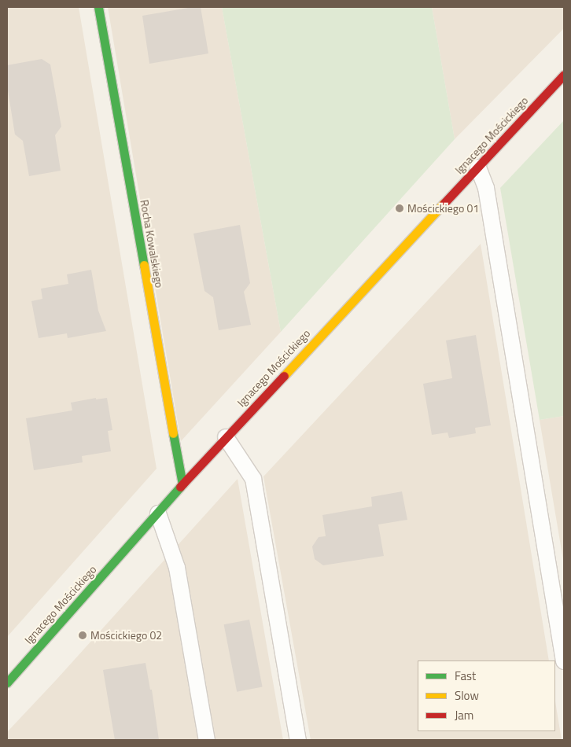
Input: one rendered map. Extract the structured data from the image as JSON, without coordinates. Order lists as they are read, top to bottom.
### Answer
{
  "streets": {
    "street": ["Ignacego Mościckiego", "Rocha Kowalskiego"]
  },
  "crossings": [
    ["Ignacego Mościckiego", "Rocha Kowalskiego"]
  ],
  "places": ["Mościckiego 01", "Mościckiego 02"],
  "legend": ["Fast", "Slow", "Jam"]
}
